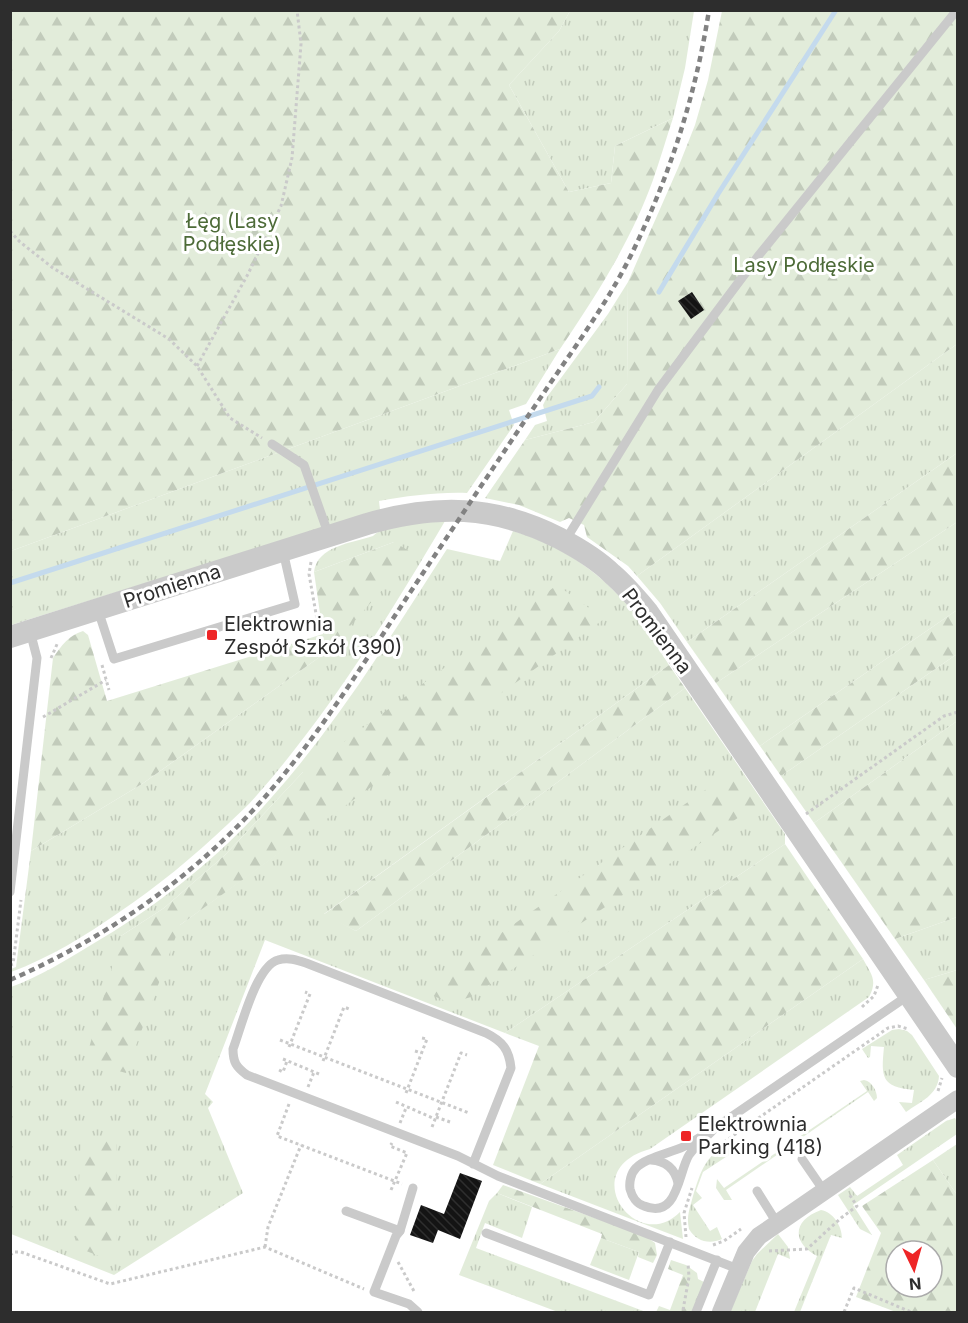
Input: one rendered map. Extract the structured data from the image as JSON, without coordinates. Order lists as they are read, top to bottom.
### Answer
{
  "streets": {
    "street": ["Promienna"]
  },
  "parks": ["Łęg (Lasy Podłęskie)", "Lasy Podłęskie"],
  "places": {
    "transit": ["Elektrownia Zespół Szkół (390)", "Elektrownia Parking (418)"]
  },
  "north": "bottom"
}
